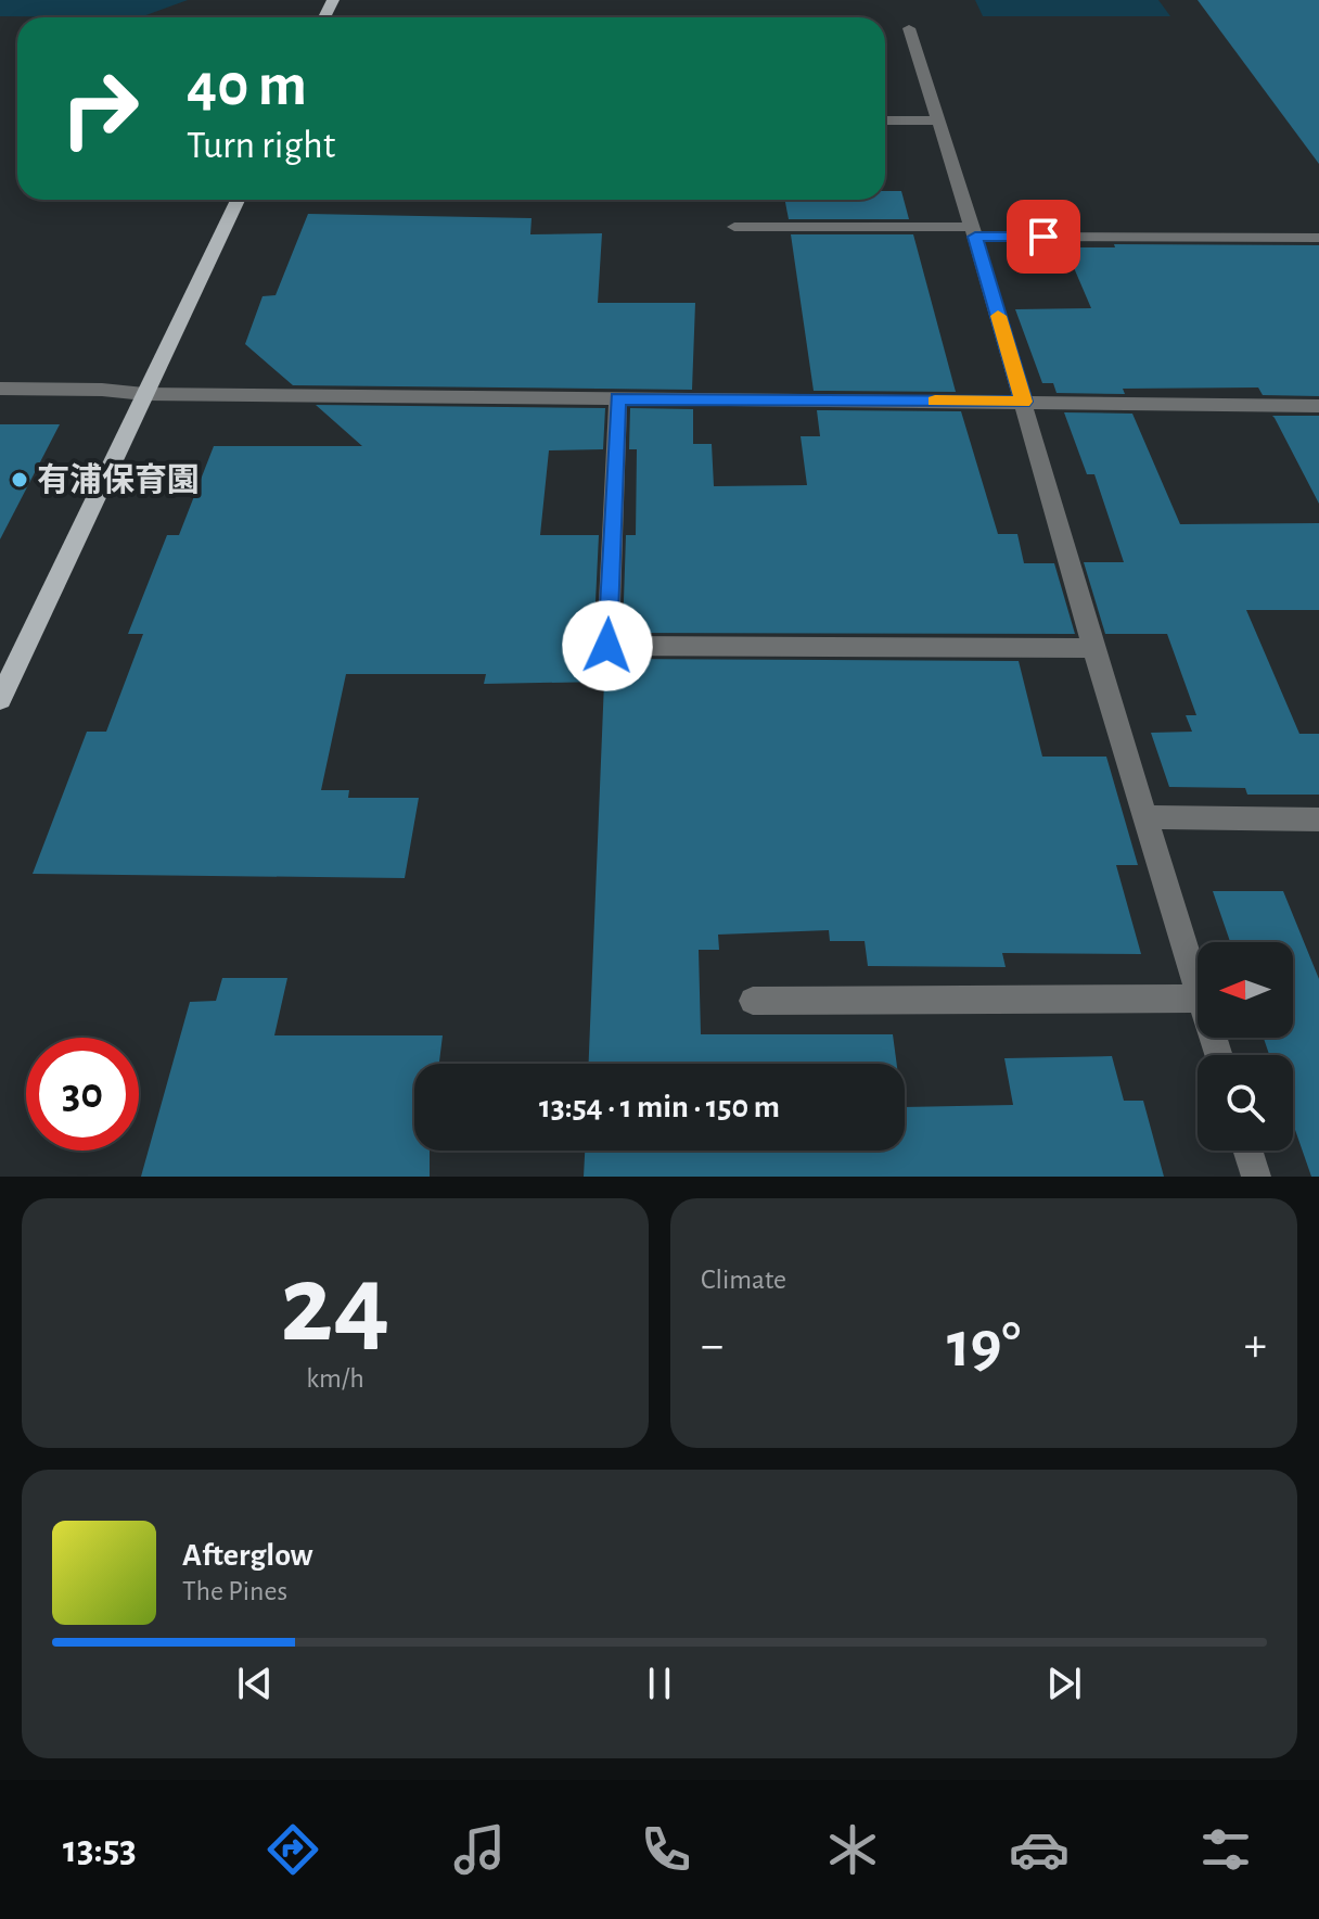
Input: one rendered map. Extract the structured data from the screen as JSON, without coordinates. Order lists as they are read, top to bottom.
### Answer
{
  "places": ["有浦保育園"],
  "north": "left",
  "page": {
    "turn": ["40 m", "Turn right"],
    "limit": "30",
    "trip": "13:54 · 1 min · 150 m",
    "tile": [
      ["24", "km/h"],
      "Climate"
    ],
    "heat": ["−", "19°", "+"],
    "song": ["Afterglow", "The Pines"],
    "tabs": "13:53"
  }
}
